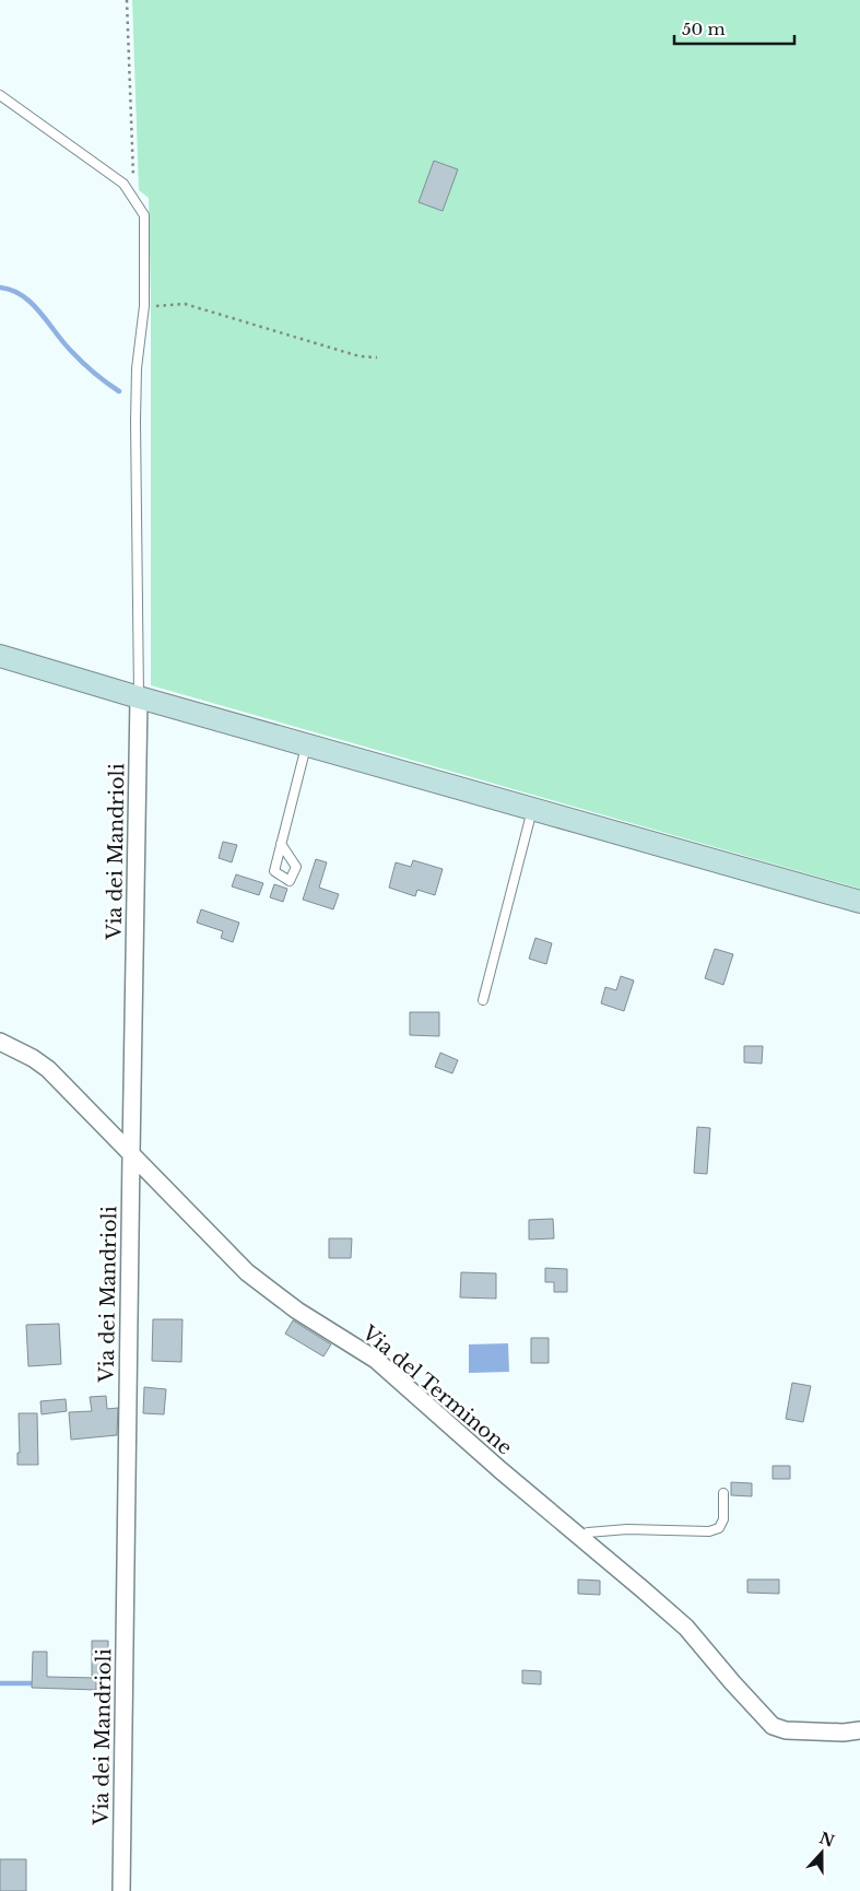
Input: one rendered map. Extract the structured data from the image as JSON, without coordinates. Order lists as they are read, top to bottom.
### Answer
{
  "streets": {
    "street": ["Via dei Mandrioli", "Via del Terminone"]
  },
  "crossings": [
    ["Via dei Mandrioli", "Via del Terminone"]
  ],
  "scale_bar": "50 m",
  "north": "top"
}
